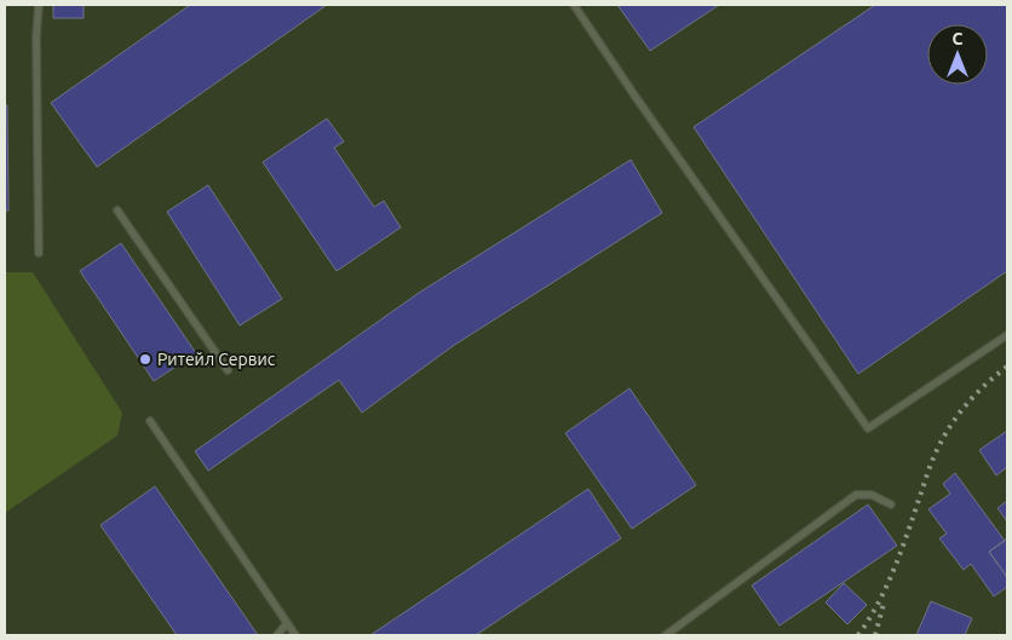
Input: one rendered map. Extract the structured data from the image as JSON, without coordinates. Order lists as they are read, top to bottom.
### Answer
{
  "places": ["Ритейл Сервис"],
  "north": "top"
}
